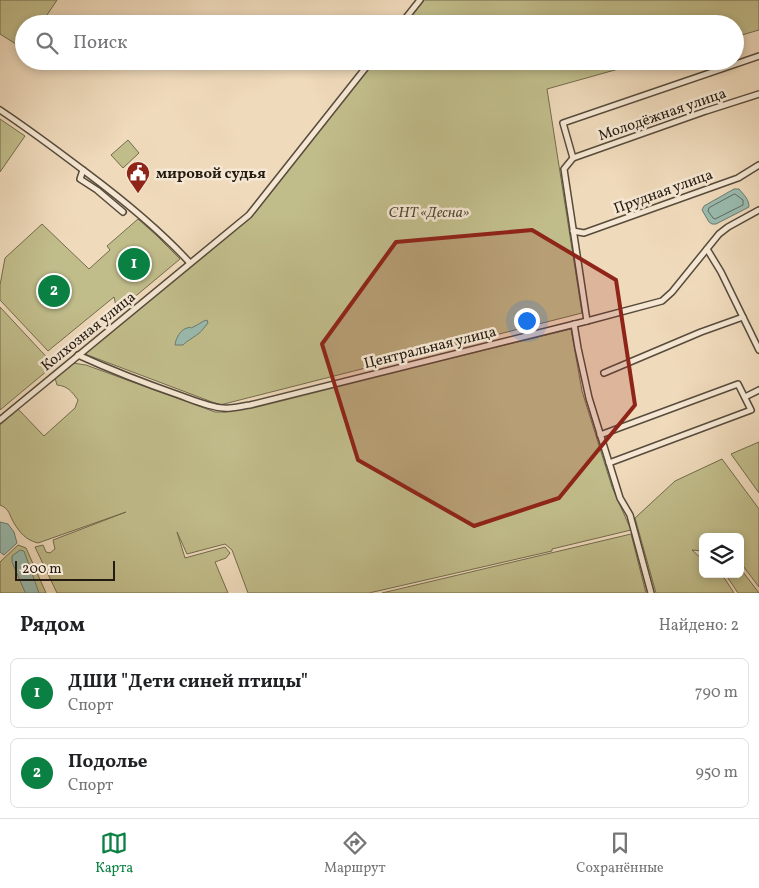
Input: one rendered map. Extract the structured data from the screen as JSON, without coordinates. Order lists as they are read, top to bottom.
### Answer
{
  "streets": {
    "street": [
      "Молодёжная улица",
      "Прудная улица",
      "Колхозная улица",
      "Центральная улица"
    ]
  },
  "crossings": [
    ["Колхозная улица", "Центральная улица"]
  ],
  "parks": ["СНТ «Десна»"],
  "places": {
    "public building": ["мировой судья"]
  },
  "scale_bar": "200 m",
  "page": {
    "search": "Поиск",
    "pins": ["1", "2"],
    "scale": "200 m",
    "heading": ["Рядом", "Найдено: 2"],
    "list": [
      {
        "mark": "1",
        "name": "ДШИ \"Дети синей птицы\"",
        "note": "Спорт",
        "value": "790 m"
      },
      {
        "mark": "2",
        "name": "Подолье",
        "note": "Спорт",
        "value": "950 m"
      }
    ],
    "nav": ["Карта", "Маршрут", "Сохранённые"]
  }
}
